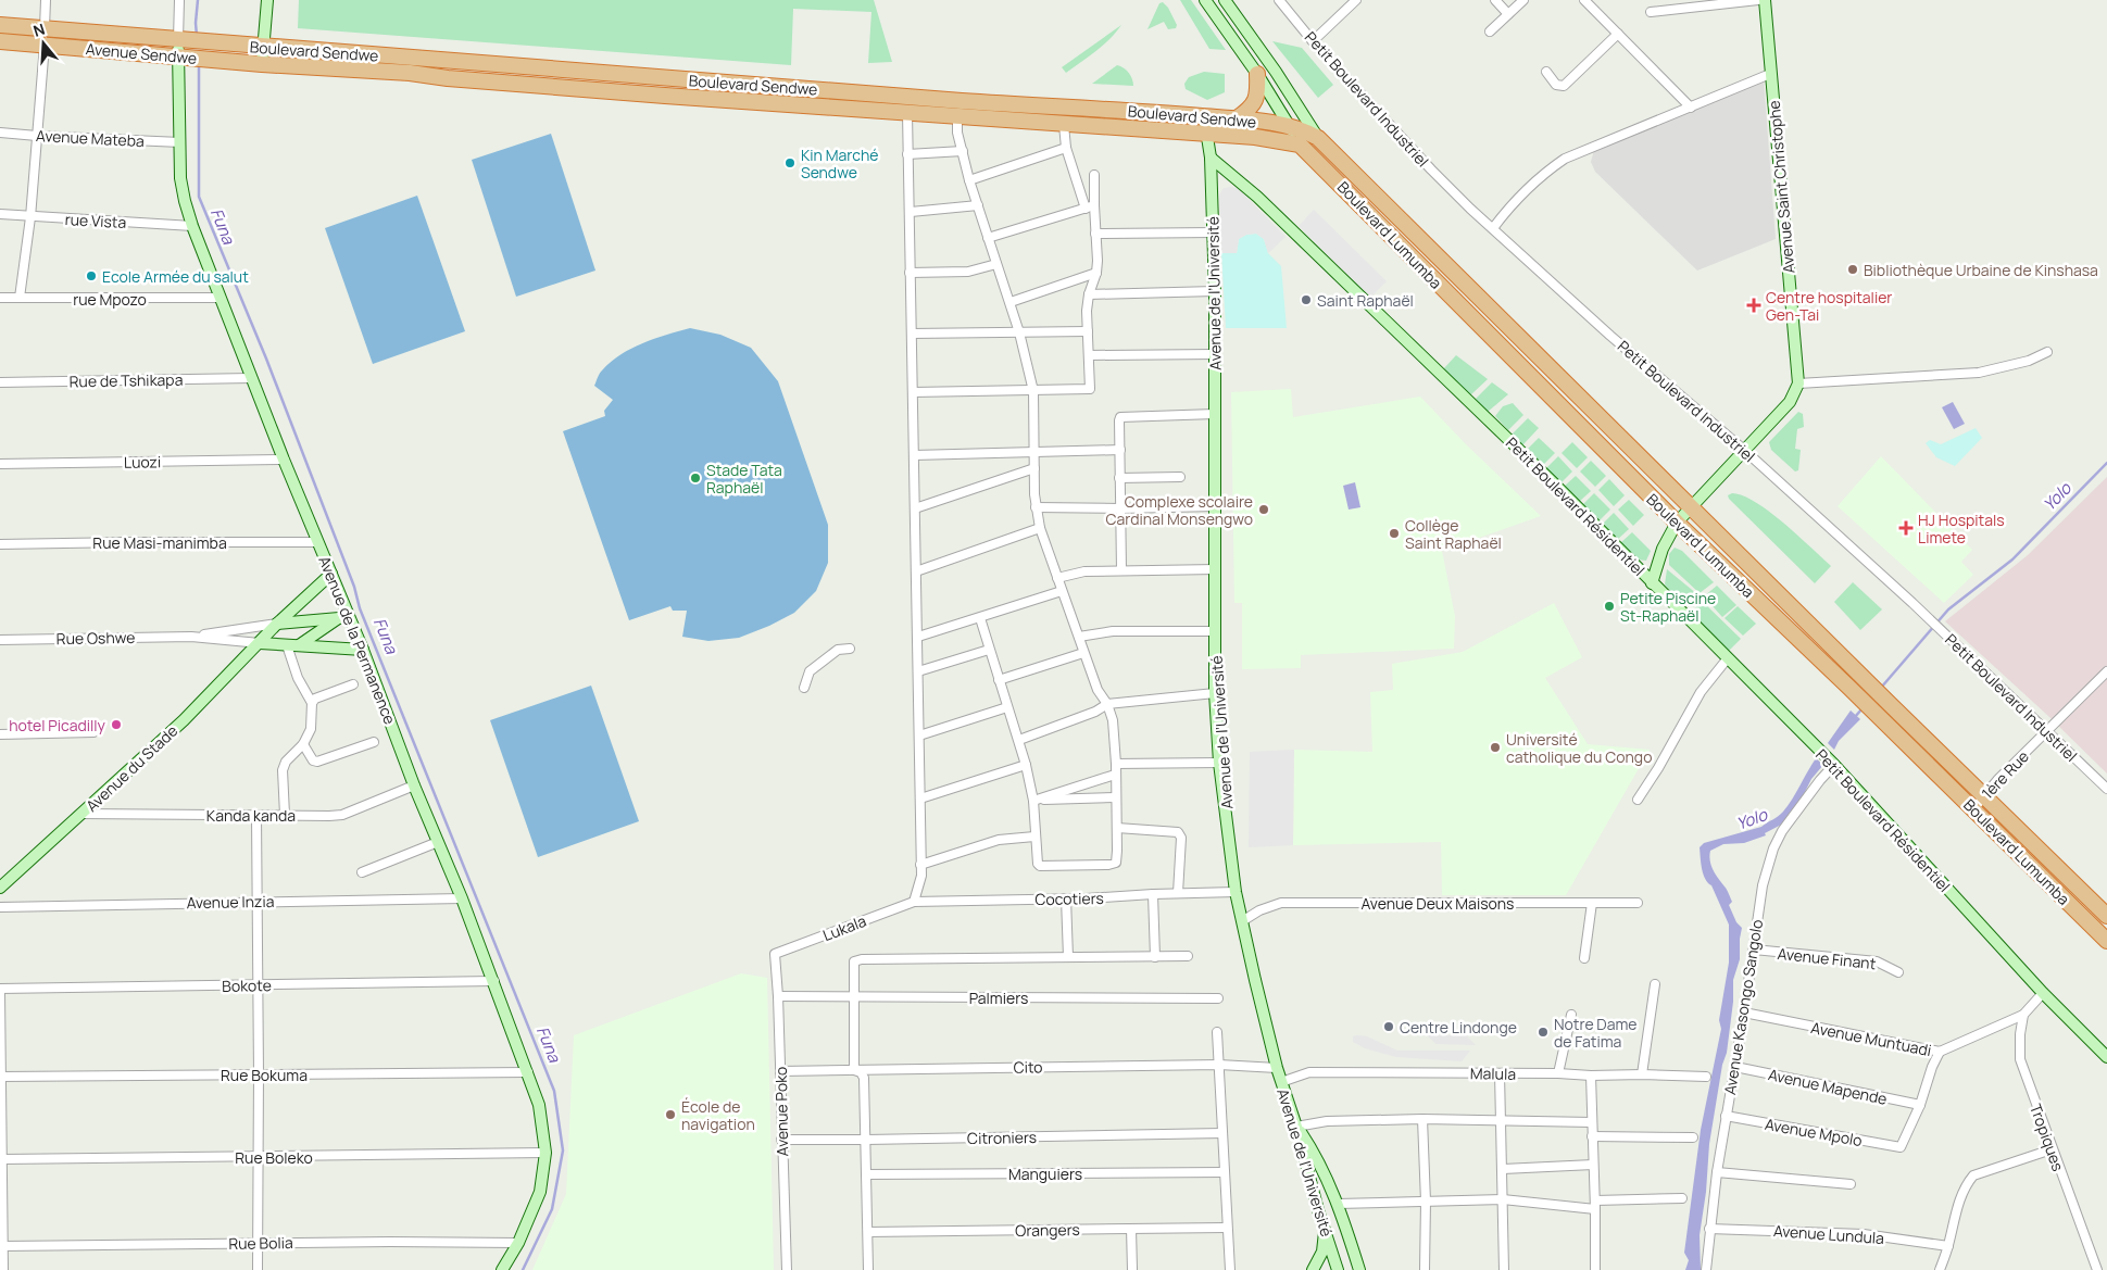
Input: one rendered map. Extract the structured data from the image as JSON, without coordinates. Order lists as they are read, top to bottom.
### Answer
{
  "streets": {
    "highway": ["Boulevard Sendwe", "Avenue Sendwe", "Boulevard Lumumba"],
    "street": [
      "Petit Boulevard Industriel",
      "Avenue Mateba",
      "Avenue Saint Christophe",
      "rue Vista",
      "Avenue de l’Université",
      "rue Mpozo",
      "Rue de Tshikapa",
      "Luozi",
      "Petit Boulevard Résidentiel",
      "Rue Masi-manimba",
      "Rue Oshwe",
      "Avenue de la Permanence",
      "Avenue du Stade",
      "1ère Rue",
      "Kanda kanda",
      "Cocotiers",
      "Avenue Inzia",
      "Avenue Deux Maisons",
      "Lukala",
      "Avenue Finant",
      "Bokote",
      "Palmiers",
      "Avenue Kasongo Sangolo",
      "Avenue Muntuadi",
      "Cito",
      "Malula",
      "Rue Bokuma",
      "Avenue Mapende",
      "Avenue Poko",
      "Avenue Mpolo",
      "Citroniers",
      "Tropiques",
      "Rue Boleko",
      "Manguiers",
      "Orangers",
      "Avenue Lundula",
      "Rue Bolia"
    ]
  },
  "crossings": [
    ["Boulevard Sendwe", "Avenue Sendwe"],
    ["Boulevard Sendwe", "Boulevard Lumumba"],
    ["Boulevard Sendwe", "Avenue de l’Université"],
    ["Avenue Sendwe", "Avenue de la Permanence"],
    ["Petit Boulevard Industriel", "1ère Rue"],
    ["Avenue Mateba", "Avenue de la Permanence"],
    ["rue Vista", "Avenue de la Permanence"],
    ["Boulevard Lumumba", "1ère Rue"],
    ["Avenue de l’Université", "Petit Boulevard Résidentiel"],
    ["Avenue de l’Université", "Cocotiers"],
    ["Avenue de l’Université", "Avenue Deux Maisons"],
    ["Avenue de l’Université", "Cito"],
    ["Avenue de l’Université", "Malula"],
    ["rue Mpozo", "Avenue de la Permanence"],
    ["Rue de Tshikapa", "Avenue de la Permanence"],
    ["Luozi", "Avenue de la Permanence"],
    ["Petit Boulevard Résidentiel", "Avenue Kasongo Sangolo"],
    ["Rue Masi-manimba", "Avenue de la Permanence"],
    ["Avenue de la Permanence", "Avenue du Stade"],
    ["Avenue de la Permanence", "Kanda kanda"],
    ["Avenue de la Permanence", "Avenue Inzia"],
    ["Avenue de la Permanence", "Bokote"],
    ["Avenue de la Permanence", "Rue Bokuma"],
    ["Avenue de la Permanence", "Rue Boleko"],
    ["Avenue de la Permanence", "Rue Bolia"],
    ["Avenue du Stade", "Kanda kanda"],
    ["Cocotiers", "Lukala"],
    ["Lukala", "Avenue Poko"],
    ["Avenue Finant", "Avenue Kasongo Sangolo"],
    ["Palmiers", "Avenue Poko"],
    ["Avenue Kasongo Sangolo", "Avenue Muntuadi"],
    ["Avenue Kasongo Sangolo", "Avenue Mapende"],
    ["Avenue Kasongo Sangolo", "Avenue Mpolo"],
    ["Avenue Kasongo Sangolo", "Avenue Lundula"],
    ["Avenue Muntuadi", "Tropiques"],
    ["Cito", "Avenue Poko"],
    ["Avenue Mapende", "Avenue Mpolo"],
    ["Avenue Poko", "Citroniers"]
  ],
  "water": ["Funa", "Yolo"],
  "places": {
    "other": [
      "Kin Marché Sendwe",
      "Bibliothèque Urbaine de Kinshasa",
      "Ecole Armée du salut",
      "Saint Raphaël",
      "Stade Tata Raphaël",
      "Complexe scolaire Cardinal Monsengwo",
      "Collège Saint Raphaël",
      "Petite Piscine St-Raphaël",
      "hotel Picadilly",
      "Université catholique du Congo",
      "Centre Lindonge",
      "Notre Dame de Fatima",
      "École de navigation"
    ],
    "health": ["Centre hospitalier Gen-Tai", "HJ Hospitals Limete"]
  },
  "north": "top"
}
